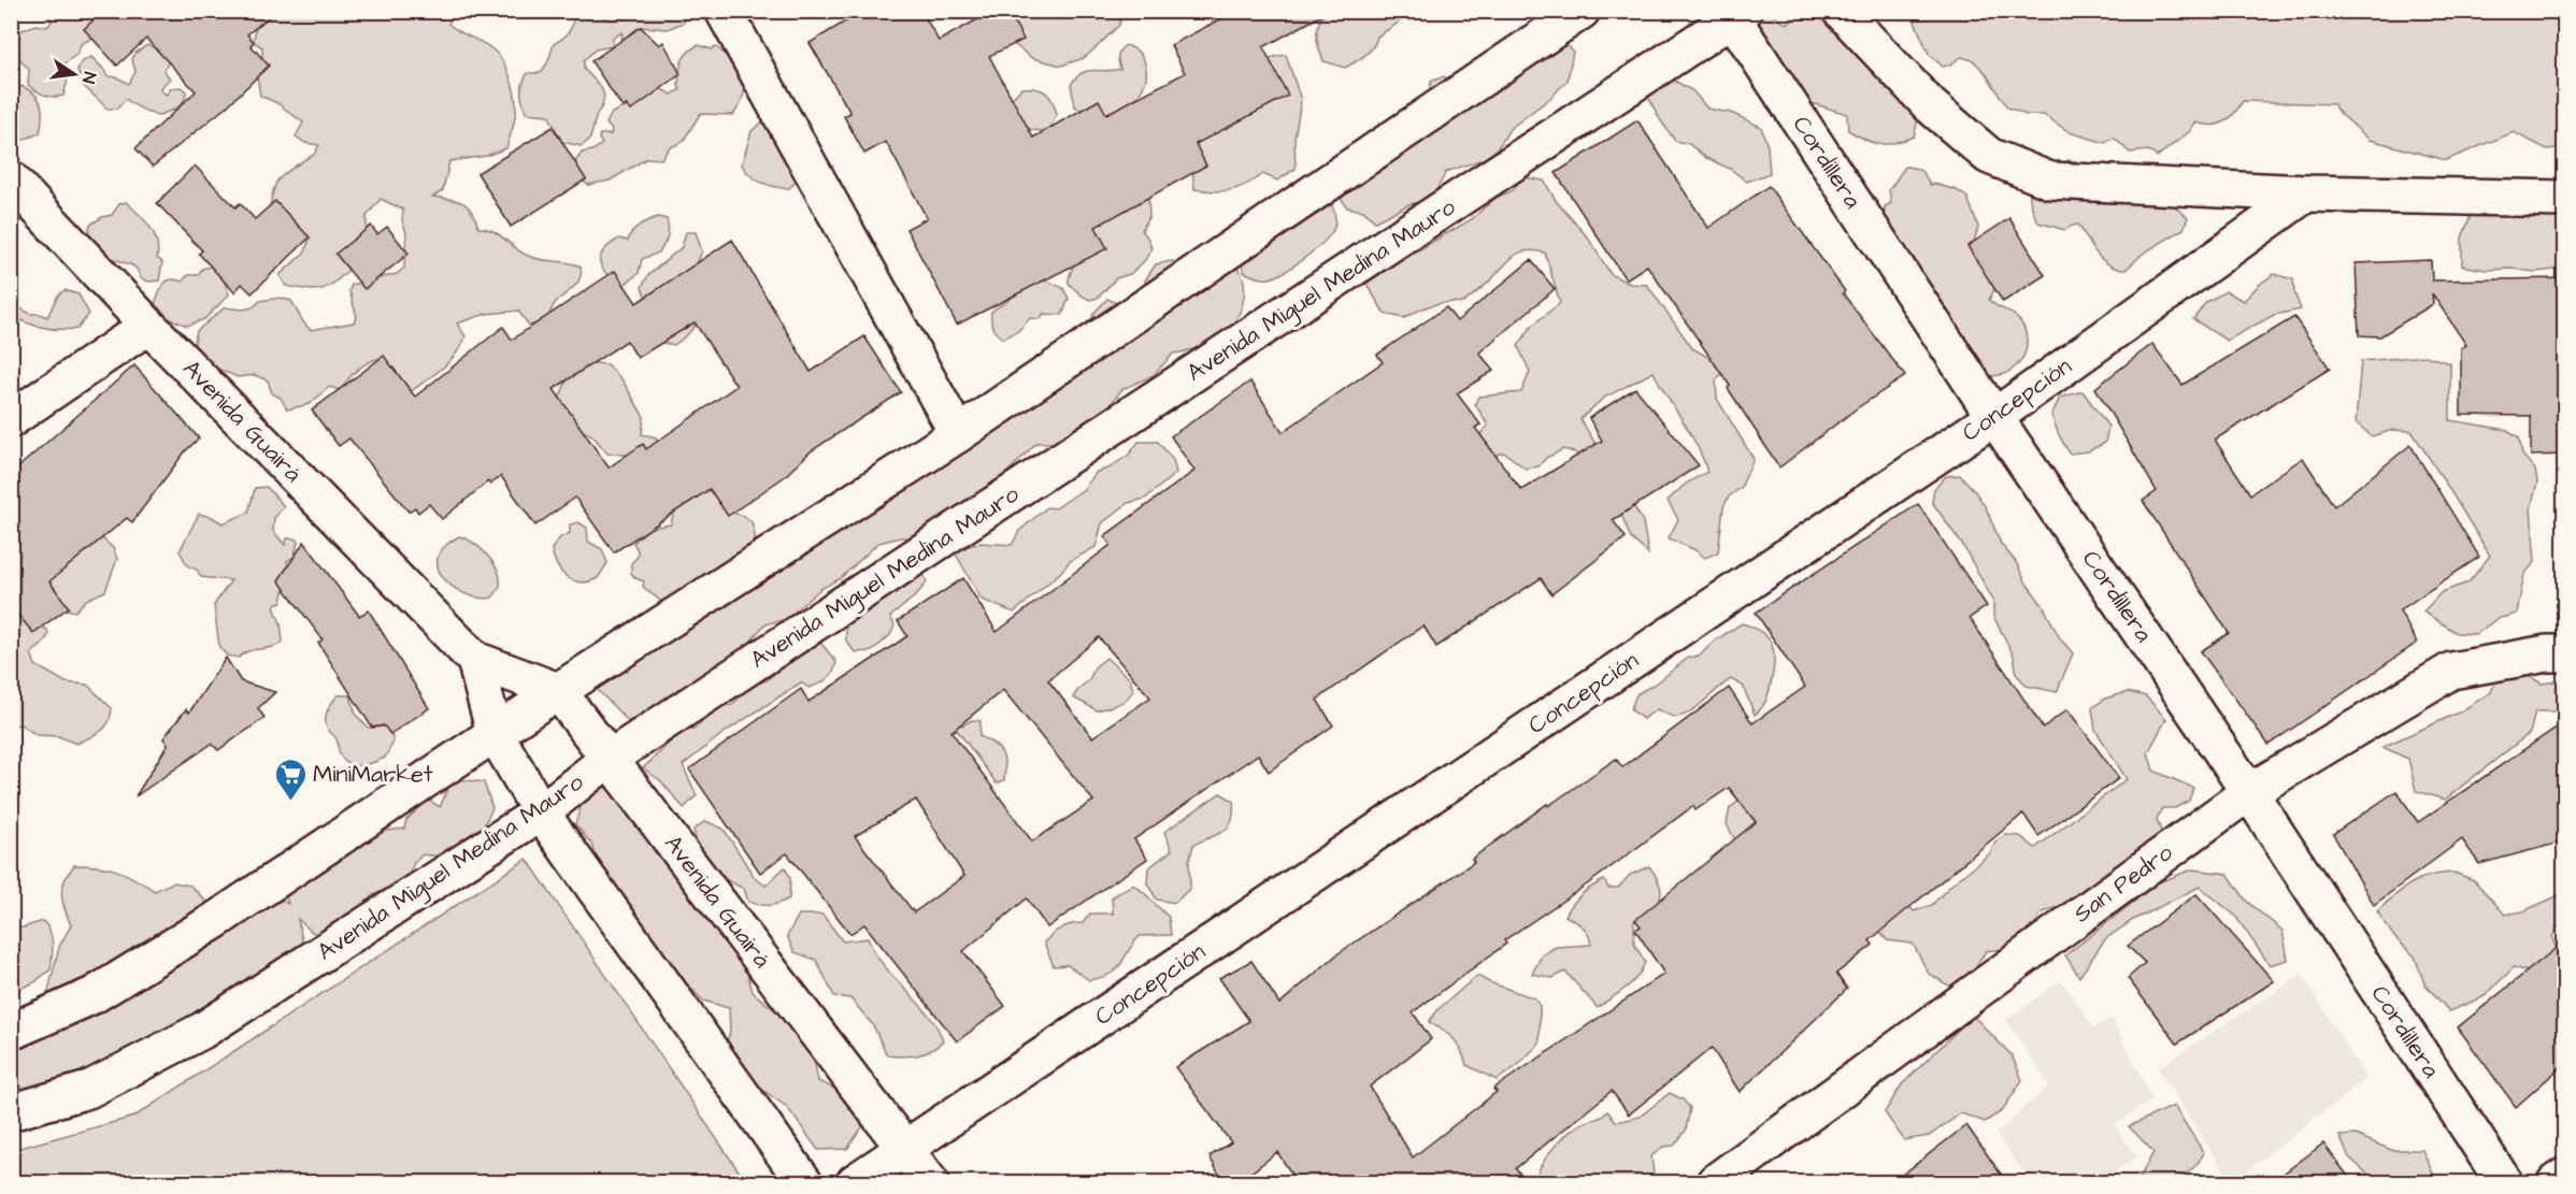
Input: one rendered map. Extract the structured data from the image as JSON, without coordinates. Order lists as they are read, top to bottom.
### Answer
{
  "streets": {
    "street": [
      "Cordillera",
      "Avenida Miguel Medina Mauro",
      "Concepción",
      "Avenida Guairá",
      "San Pedro"
    ]
  },
  "crossings": [
    ["Cordillera", "Avenida Miguel Medina Mauro"],
    ["Cordillera", "Concepción"],
    ["Cordillera", "San Pedro"],
    ["Avenida Miguel Medina Mauro", "Avenida Guairá"],
    ["Concepción", "Avenida Guairá"]
  ],
  "places": {
    "supermarket": ["MiniMarket"]
  },
  "north": "right"
}
